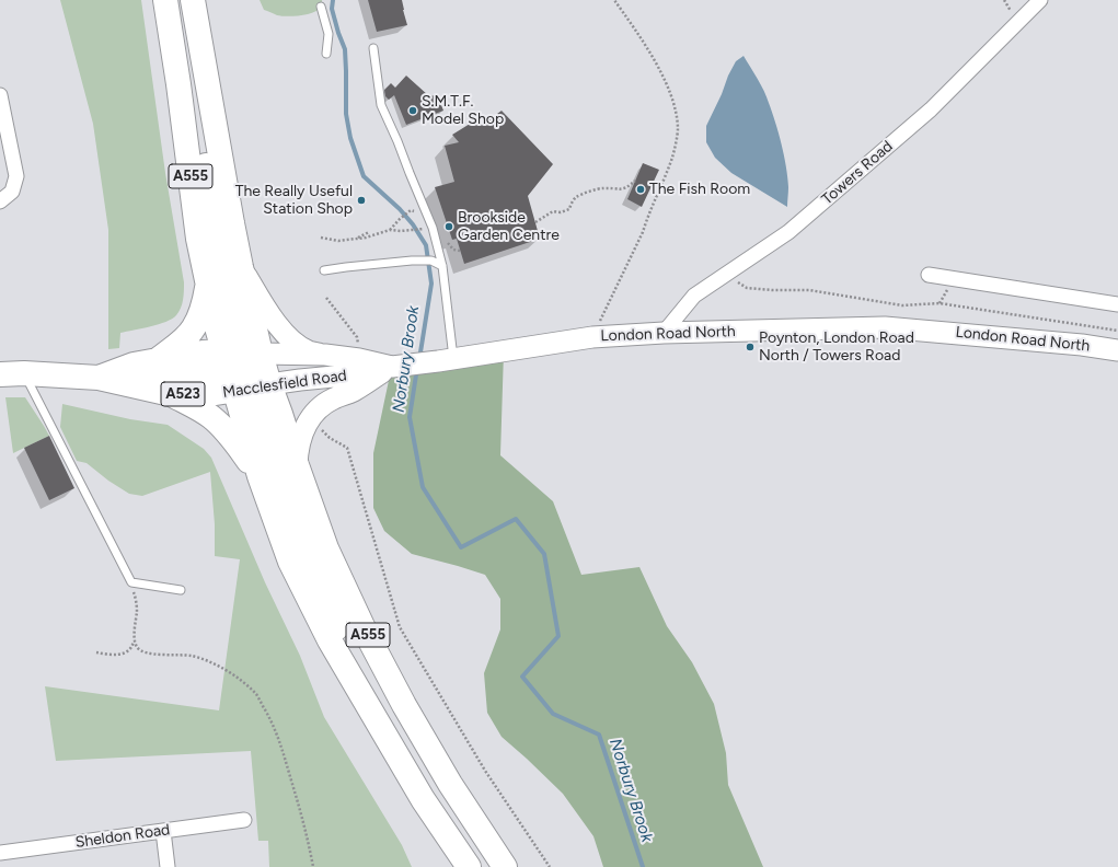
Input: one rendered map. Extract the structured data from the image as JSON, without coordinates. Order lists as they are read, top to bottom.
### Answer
{
  "streets": {
    "highway": ["A555", "Macclesfield Road", "A523"],
    "main road": ["London Road North"],
    "street": ["Towers Road", "Sheldon Road"]
  },
  "crossings": [
    ["Towers Road", "London Road North"],
    ["A555", "Macclesfield Road"],
    ["London Road North", "Macclesfield Road"]
  ],
  "water": ["Norbury Brook"],
  "places": [
    "S.M.T.F. Model Shop",
    "The Fish Room",
    "The Really Useful Station Shop",
    "Brookside Garden Centre",
    "Poynton, London Road North / Towers Road"
  ]
}
